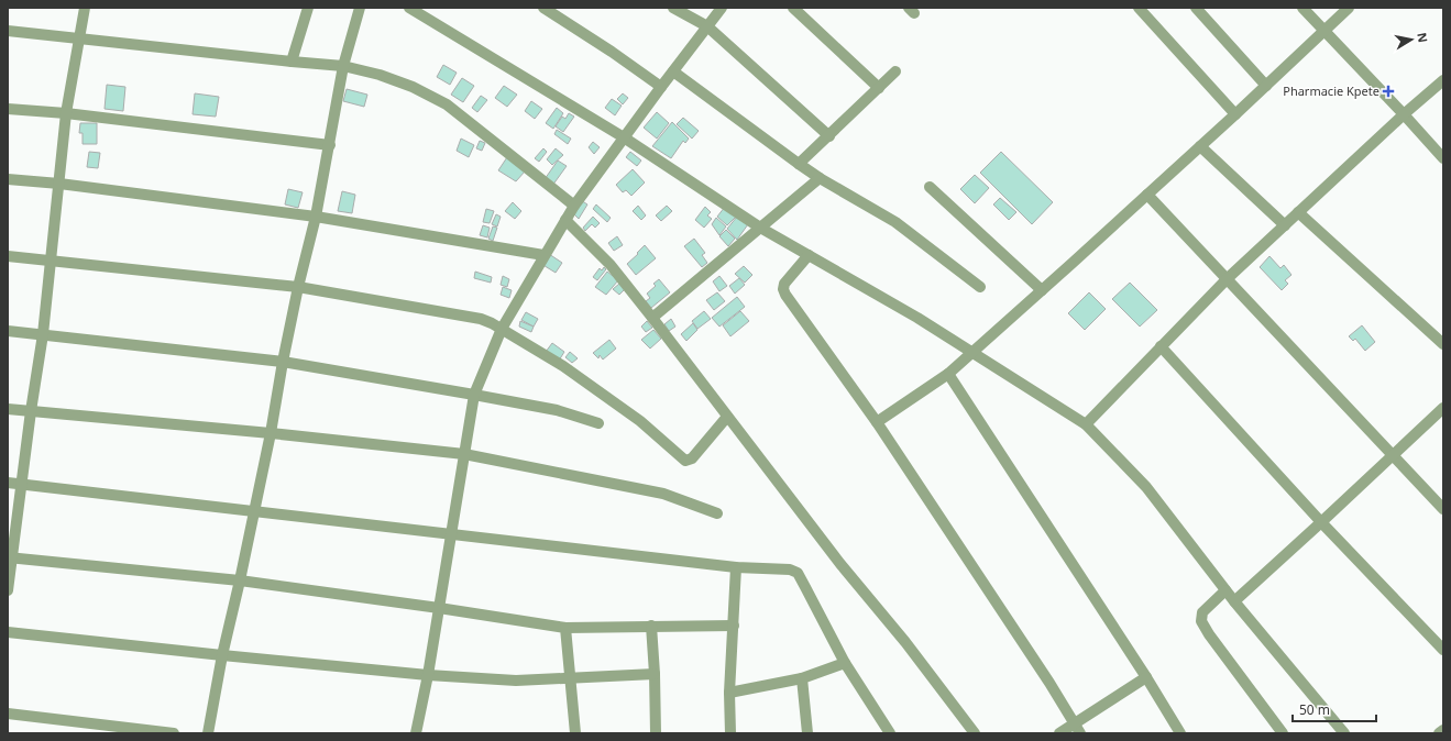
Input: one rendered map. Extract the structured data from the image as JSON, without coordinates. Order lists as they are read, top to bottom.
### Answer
{
  "places": {
    "health": ["Pharmacie Kpete"]
  },
  "scale_bar": "50 m",
  "north": "right"
}
